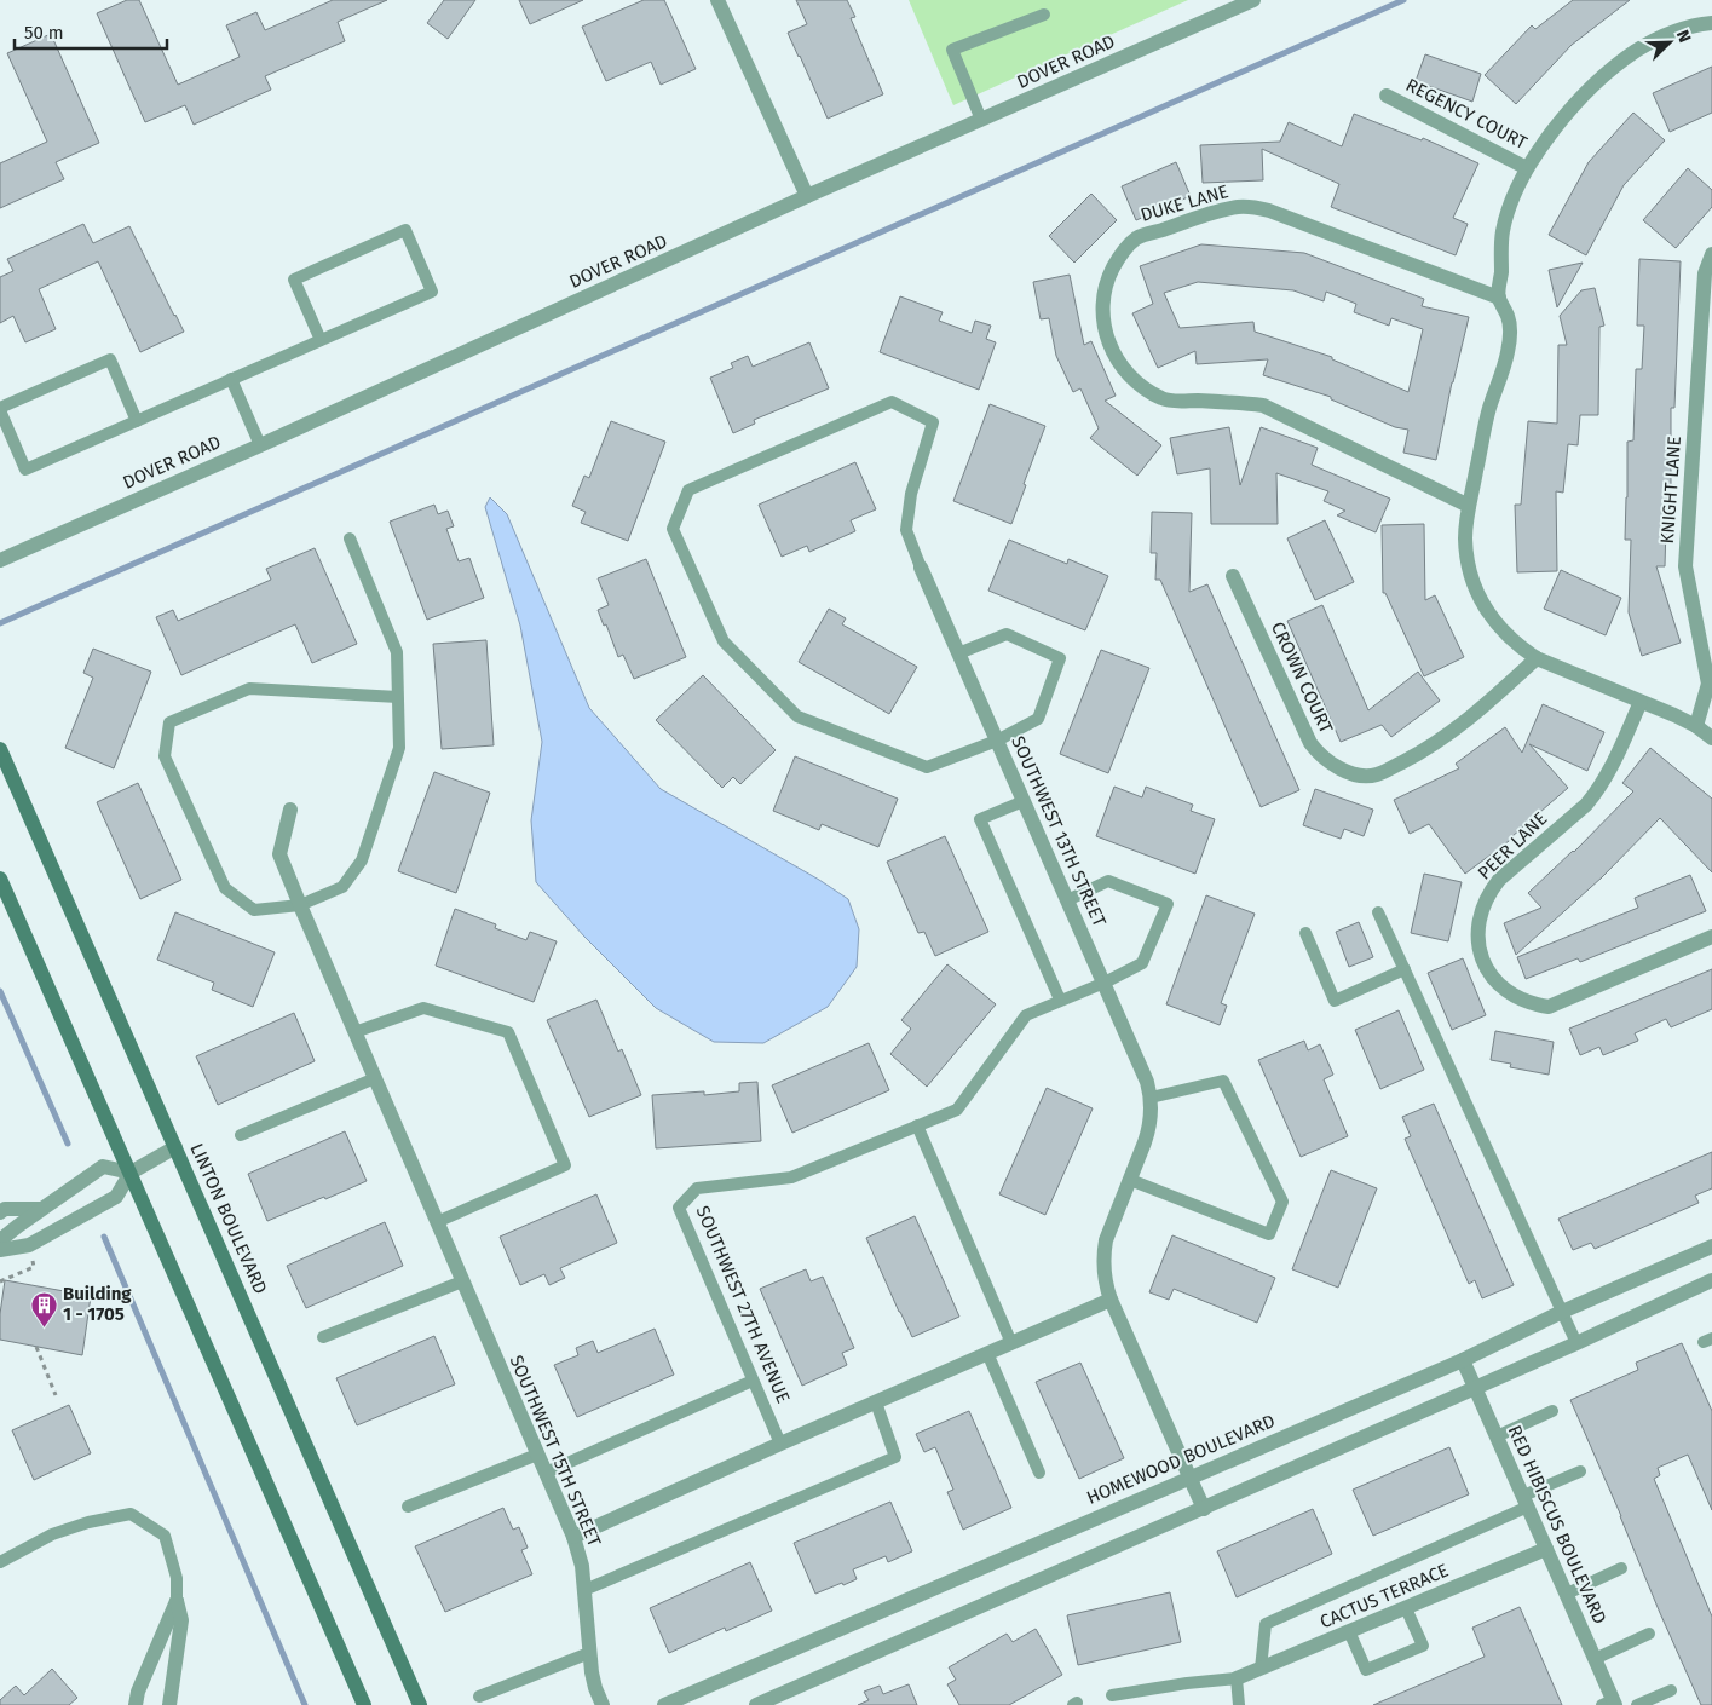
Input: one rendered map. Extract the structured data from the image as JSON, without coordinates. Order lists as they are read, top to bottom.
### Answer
{
  "streets": {
    "main road": ["LINTON BOULEVARD"],
    "street": [
      "DOVER ROAD",
      "REGENCY COURT",
      "DUKE LANE",
      "KNIGHT LANE",
      "CROWN COURT",
      "SOUTHWEST 13TH STREET",
      "PEER LANE",
      "SOUTHWEST 15TH STREET",
      "HOMEWOOD BOULEVARD",
      "RED HIBISCUS BOULEVARD",
      "CACTUS TERRACE"
    ],
    "lane": ["SOUTHWEST 27TH AVENUE"]
  },
  "crossings": [
    ["SOUTHWEST 13TH STREET", "SOUTHWEST 27TH AVENUE"],
    ["HOMEWOOD BOULEVARD", "RED HIBISCUS BOULEVARD"],
    ["RED HIBISCUS BOULEVARD", "CACTUS TERRACE"]
  ],
  "places": {
    "building": ["Building 1 - 1705"]
  },
  "scale_bar": "50 m",
  "north": "top right"
}
